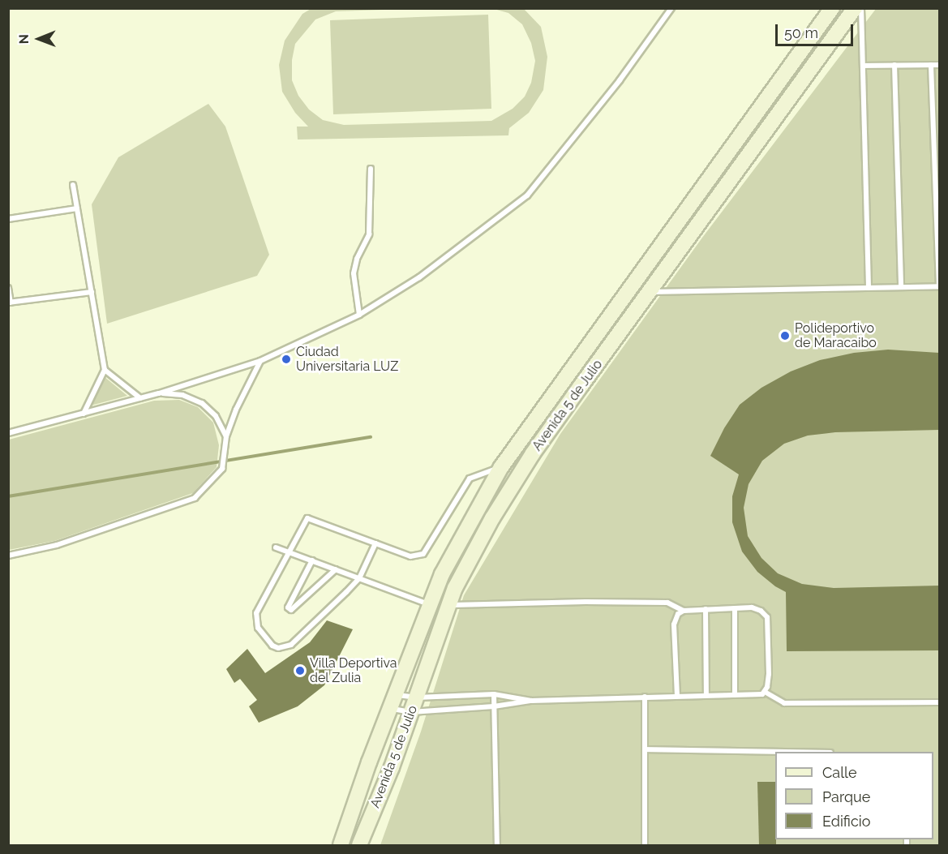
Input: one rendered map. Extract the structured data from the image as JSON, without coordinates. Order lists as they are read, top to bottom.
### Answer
{
  "streets": {
    "main road": ["Avenida 5 de Julio"]
  },
  "places": ["Polideportivo de Maracaibo", "Ciudad Universitaria LUZ", "Villa Deportiva del Zulia"],
  "legend": ["Calle", "Parque", "Edificio"],
  "scale_bar": "50 m",
  "north": "left"
}
